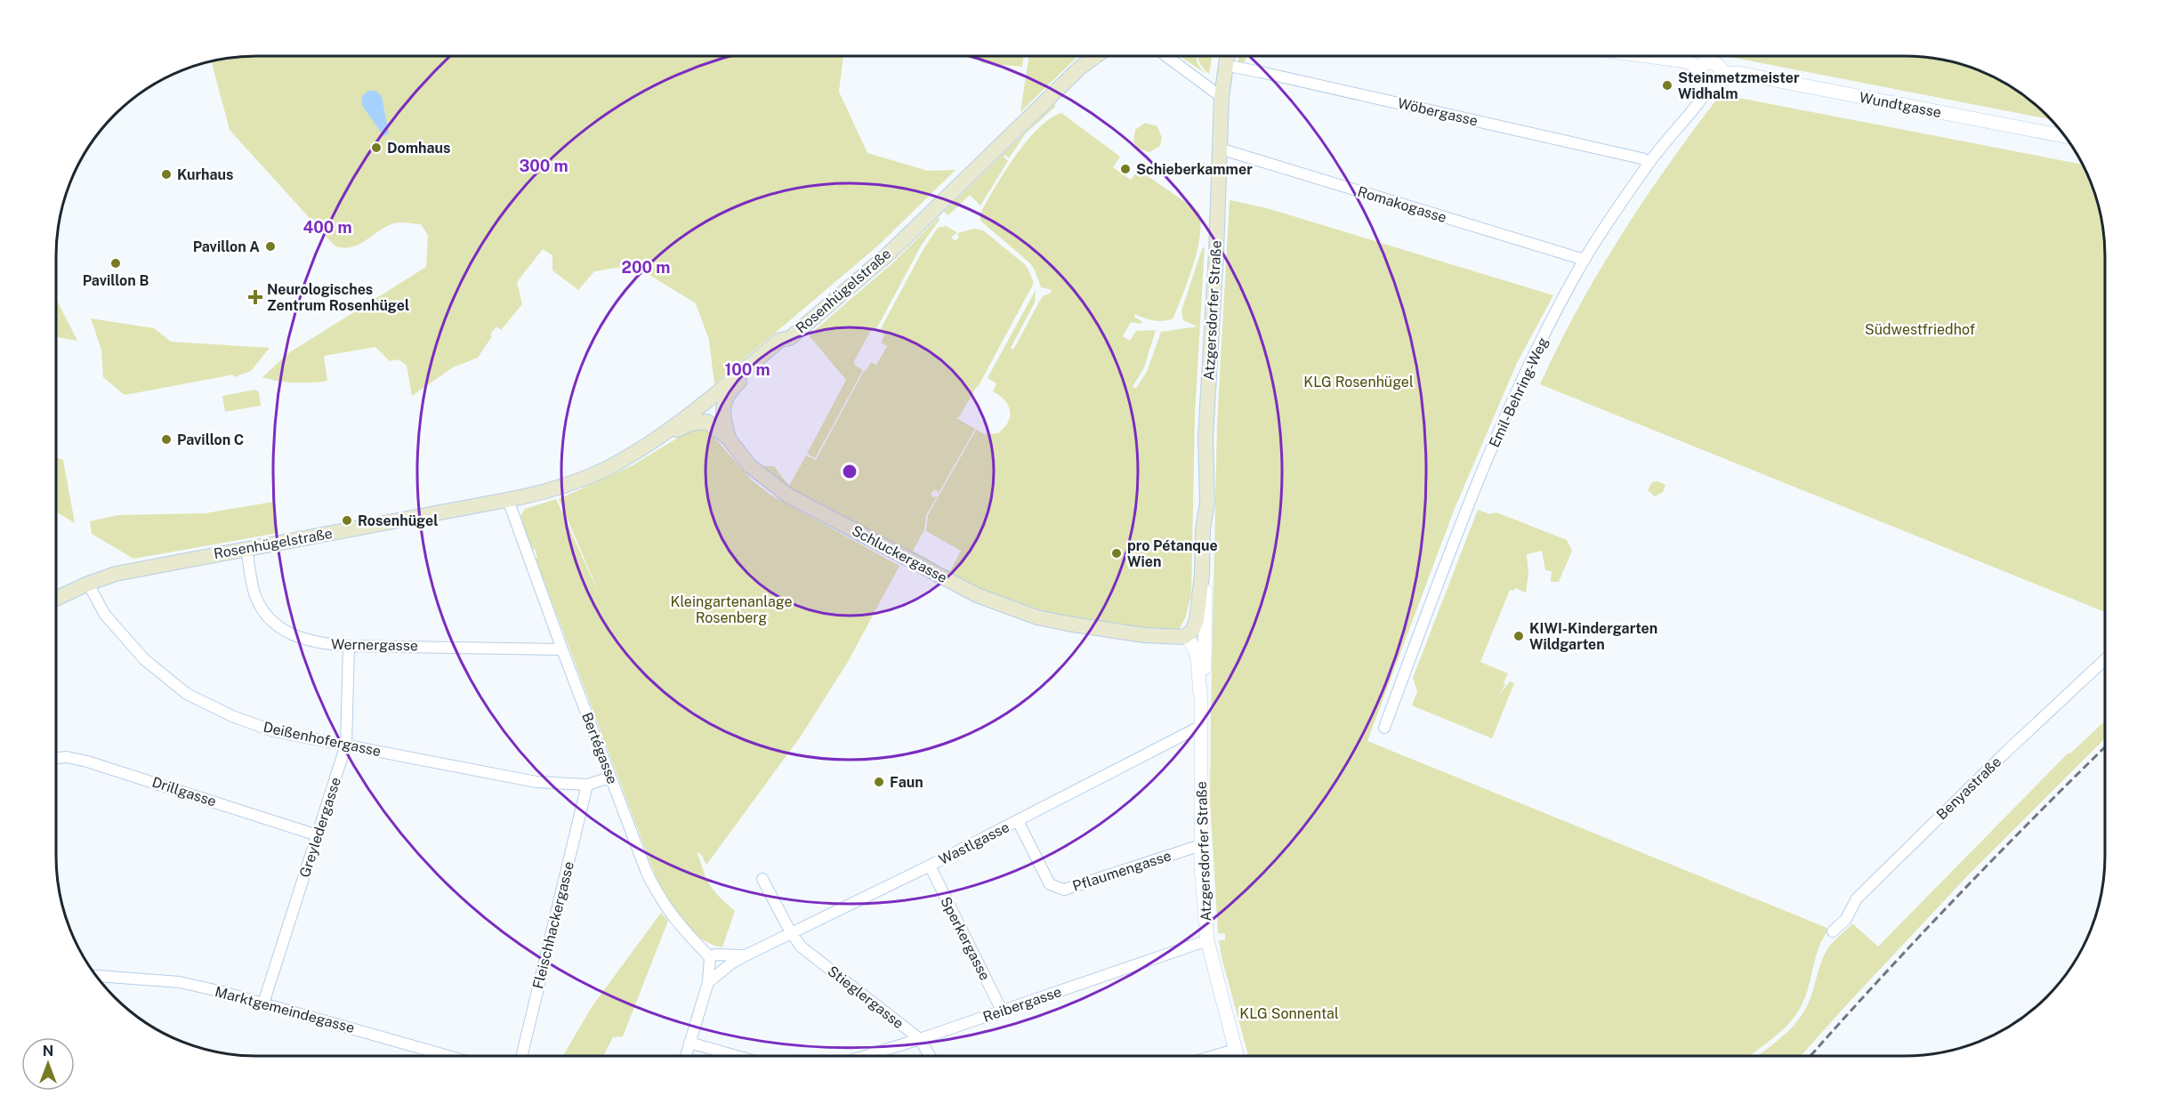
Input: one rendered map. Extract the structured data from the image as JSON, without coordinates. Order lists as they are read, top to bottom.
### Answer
{
  "streets": {
    "main road": ["Rosenhügelstraße", "Atzgersdorfer Straße", "Schluckergasse"],
    "street": [
      "Wundtgasse",
      "Wöbergasse",
      "Romakogasse",
      "Emil-Behring-Weg",
      "Wernergasse",
      "Deißenhofergasse",
      "Bertégasse",
      "Benyastraße",
      "Drillgasse",
      "Greyledergasse",
      "Wastlgasse",
      "Pflaumengasse",
      "Fleischhackergasse",
      "Sperkergasse",
      "Stieglergasse",
      "Reibergasse",
      "Marktgemeindegasse"
    ]
  },
  "crossings": [
    ["Wundtgasse", "Emil-Behring-Weg"],
    ["Wöbergasse", "Atzgersdorfer Straße"],
    ["Wöbergasse", "Emil-Behring-Weg"],
    ["Romakogasse", "Atzgersdorfer Straße"],
    ["Romakogasse", "Emil-Behring-Weg"],
    ["Rosenhügelstraße", "Schluckergasse"],
    ["Rosenhügelstraße", "Wernergasse"],
    ["Rosenhügelstraße", "Deißenhofergasse"],
    ["Rosenhügelstraße", "Bertégasse"],
    ["Atzgersdorfer Straße", "Schluckergasse"],
    ["Atzgersdorfer Straße", "Wastlgasse"],
    ["Atzgersdorfer Straße", "Pflaumengasse"],
    ["Atzgersdorfer Straße", "Reibergasse"],
    ["Wernergasse", "Bertégasse"],
    ["Wernergasse", "Greyledergasse"],
    ["Deißenhofergasse", "Bertégasse"],
    ["Deißenhofergasse", "Greyledergasse"],
    ["Deißenhofergasse", "Fleischhackergasse"],
    ["Bertégasse", "Wastlgasse"],
    ["Drillgasse", "Greyledergasse"],
    ["Greyledergasse", "Marktgemeindegasse"],
    ["Wastlgasse", "Pflaumengasse"],
    ["Wastlgasse", "Sperkergasse"],
    ["Wastlgasse", "Stieglergasse"],
    ["Sperkergasse", "Reibergasse"],
    ["Stieglergasse", "Reibergasse"]
  ],
  "parks": [
    "Südwestfriedhof",
    "KLG Rosenhügel",
    "Kleingartenanlage Rosenberg",
    "KLG Sonnental"
  ],
  "places": {
    "other": [
      "Steinmetzmeister Widhalm",
      "Domhaus",
      "Schieberkammer",
      "Kurhaus",
      "Pavillon A",
      "Pavillon B",
      "Pavillon C",
      "Rosenhügel",
      "pro Pétanque Wien",
      "KIWI-Kindergarten Wildgarten",
      "Faun"
    ],
    "health": ["Neurologisches Zentrum Rosenhügel"]
  },
  "north": "top",
  "rings": [
    "300 m",
    "400 m",
    "200 m",
    "100 m"
  ]
}
